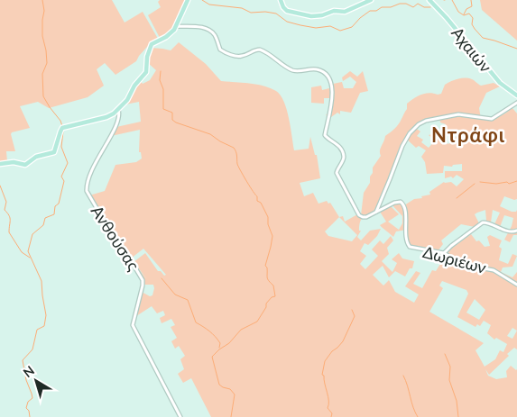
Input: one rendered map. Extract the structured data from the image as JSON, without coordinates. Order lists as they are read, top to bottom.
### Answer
{
  "streets": {
    "main road": ["Αχαιών"],
    "street": ["Ανθούσας", "Δωριέων"]
  },
  "districts": ["Ντράφι"],
  "north": "top left"
}
